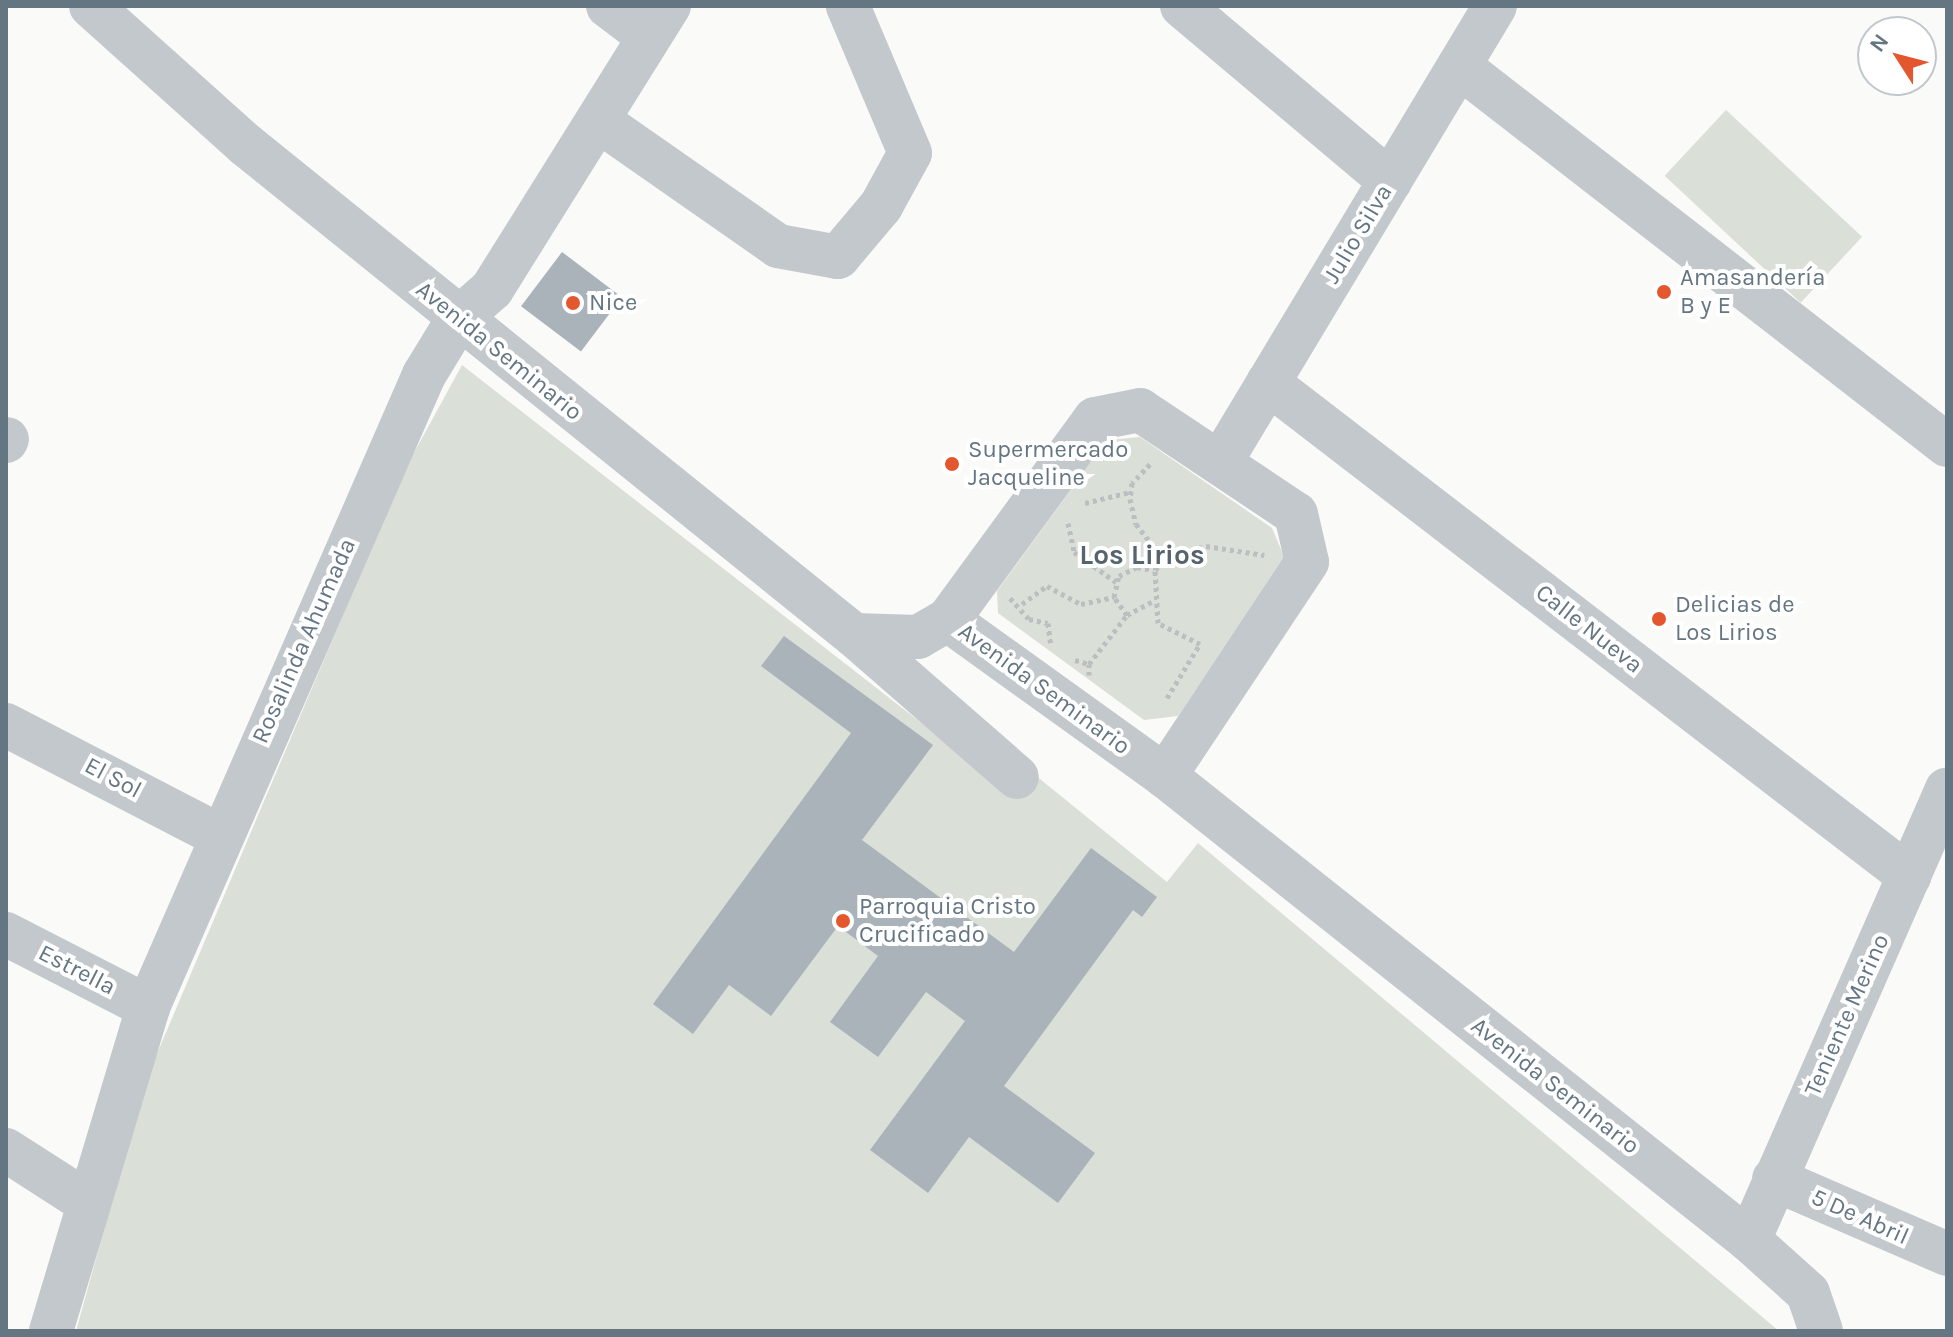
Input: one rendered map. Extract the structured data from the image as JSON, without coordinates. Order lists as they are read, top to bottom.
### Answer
{
  "streets": {
    "street": [
      "Julio Silva",
      "Avenida Seminario",
      "Calle Nueva",
      "Rosalinda Ahumada",
      "El Sol",
      "Estrella",
      "Teniente Merino",
      "5 De Abril"
    ]
  },
  "crossings": [
    ["Julio Silva", "Calle Nueva"],
    ["Avenida Seminario", "Rosalinda Ahumada"],
    ["Avenida Seminario", "Teniente Merino"],
    ["Calle Nueva", "Teniente Merino"],
    ["Rosalinda Ahumada", "El Sol"],
    ["Rosalinda Ahumada", "Estrella"],
    ["Teniente Merino", "5 De Abril"]
  ],
  "districts": ["Los Lirios"],
  "places": [
    "Amasandería B y E",
    "Nice",
    "Supermercado Jacqueline",
    "Delicias de Los Lirios",
    "Parroquia Cristo Crucificado"
  ],
  "north": "top left"
}
